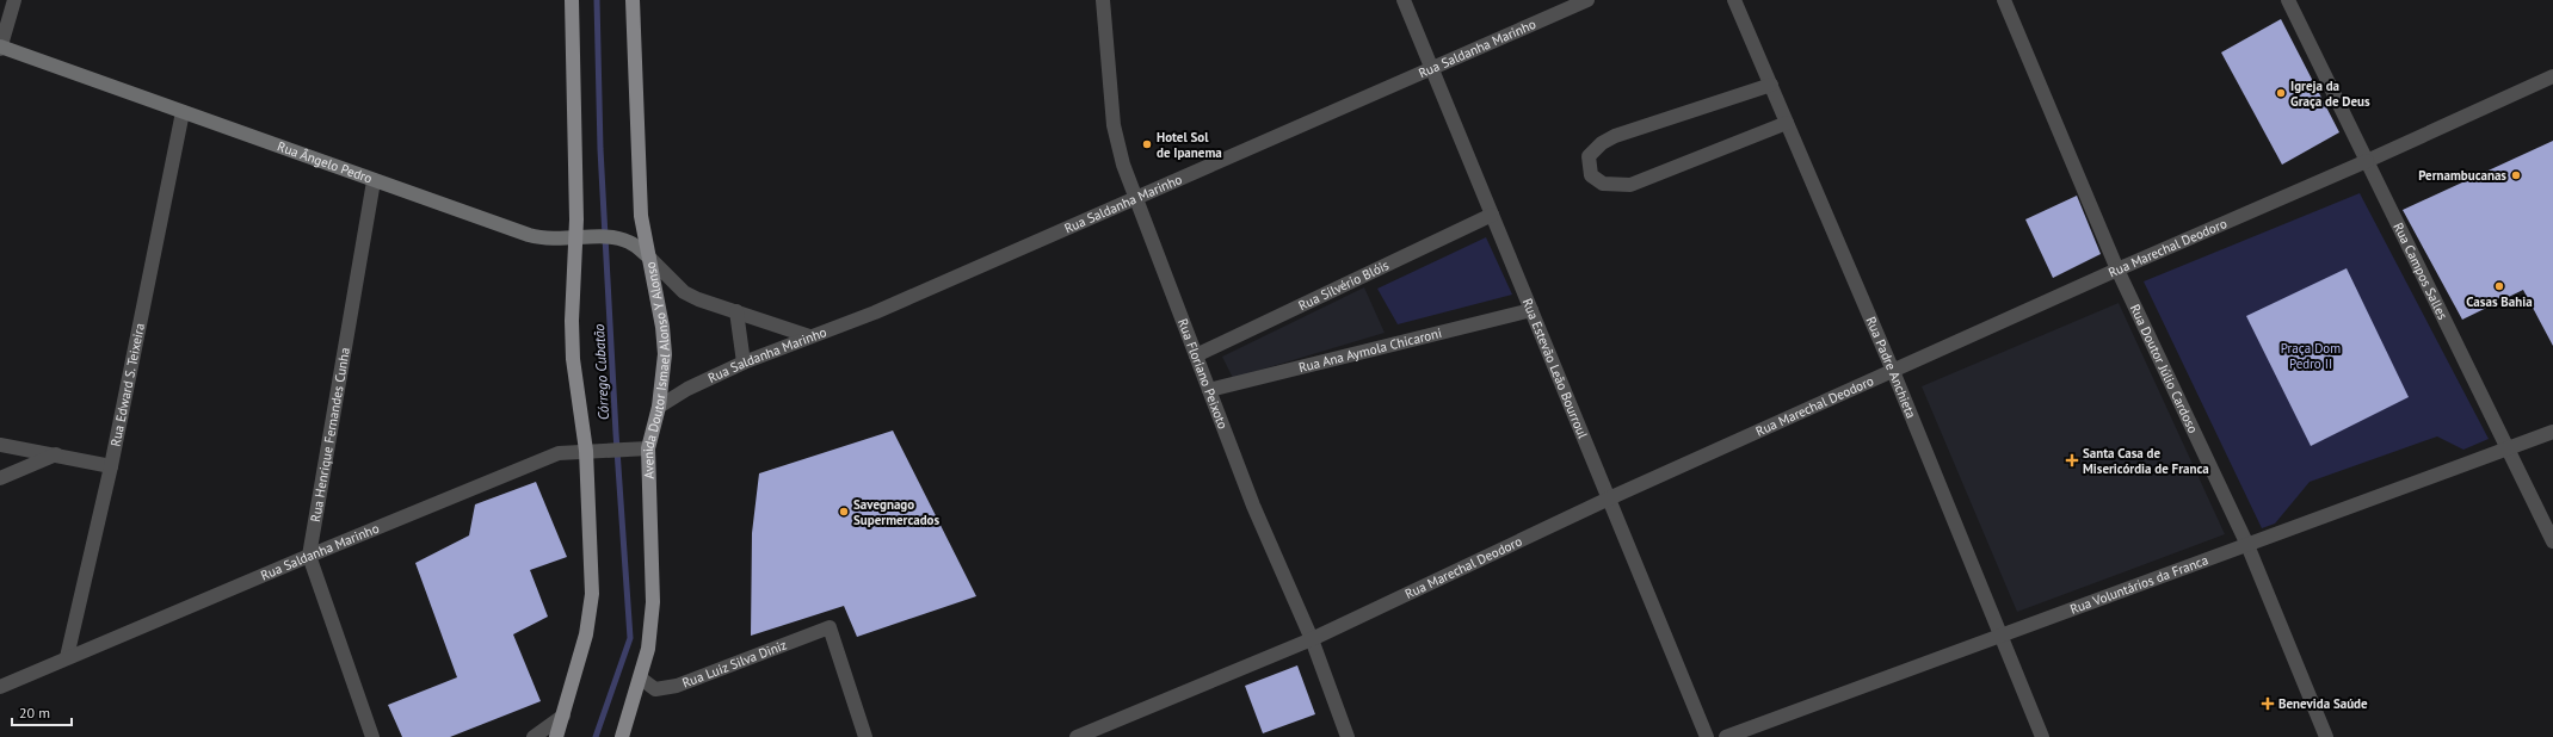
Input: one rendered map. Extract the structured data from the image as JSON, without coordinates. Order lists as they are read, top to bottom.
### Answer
{
  "streets": {
    "main road": ["Rua Ângelo Pedro", "Avenida Doutor Ismael Alonso Y Alonso"],
    "street": [
      "Rua Saldanha Marinho",
      "Rua Marechal Deodoro",
      "Rua Campos Salles",
      "Rua Silvério Blóis",
      "Rua Ana Aymola Chicaroni",
      "Rua Padre Anchieta",
      "Rua Estevão Leão Bourroul",
      "Rua Doutor Júlio Cardoso",
      "Rua Floriano Peixoto",
      "Rua Edward S. Teixeira",
      "Rua Henrique Fernandes Cunha",
      "Rua Voluntários da Franca",
      "Rua Luiz Silva Diniz"
    ]
  },
  "crossings": [
    ["Rua Saldanha Marinho", "Rua Estevão Leão Bourroul"],
    ["Rua Saldanha Marinho", "Avenida Doutor Ismael Alonso Y Alonso"],
    ["Rua Saldanha Marinho", "Rua Floriano Peixoto"],
    ["Rua Saldanha Marinho", "Rua Edward S. Teixeira"],
    ["Rua Saldanha Marinho", "Rua Henrique Fernandes Cunha"],
    ["Rua Ângelo Pedro", "Avenida Doutor Ismael Alonso Y Alonso"],
    ["Rua Ângelo Pedro", "Rua Edward S. Teixeira"],
    ["Rua Ângelo Pedro", "Rua Henrique Fernandes Cunha"],
    ["Rua Marechal Deodoro", "Rua Campos Salles"],
    ["Rua Marechal Deodoro", "Rua Padre Anchieta"],
    ["Rua Marechal Deodoro", "Rua Estevão Leão Bourroul"],
    ["Rua Marechal Deodoro", "Rua Doutor Júlio Cardoso"],
    ["Rua Marechal Deodoro", "Rua Floriano Peixoto"],
    ["Rua Campos Salles", "Rua Voluntários da Franca"],
    ["Rua Silvério Blóis", "Rua Estevão Leão Bourroul"],
    ["Rua Silvério Blóis", "Rua Floriano Peixoto"],
    ["Rua Ana Aymola Chicaroni", "Rua Estevão Leão Bourroul"],
    ["Rua Ana Aymola Chicaroni", "Rua Floriano Peixoto"],
    ["Rua Padre Anchieta", "Rua Voluntários da Franca"],
    ["Rua Doutor Júlio Cardoso", "Rua Voluntários da Franca"],
    ["Avenida Doutor Ismael Alonso Y Alonso", "Rua Luiz Silva Diniz"]
  ],
  "water": ["Córrego Cubatão"],
  "parks": ["Praça Dom Pedro II"],
  "places": {
    "other": [
      "Igreja da Graça de Deus",
      "Hotel Sol de Ipanema",
      "Pernambucanas",
      "Casas Bahia",
      "Savegnago Supermercados"
    ],
    "health": ["Santa Casa de Misericórdia de Franca", "Benevida Saúde"]
  },
  "scale_bar": "20 m"
}
